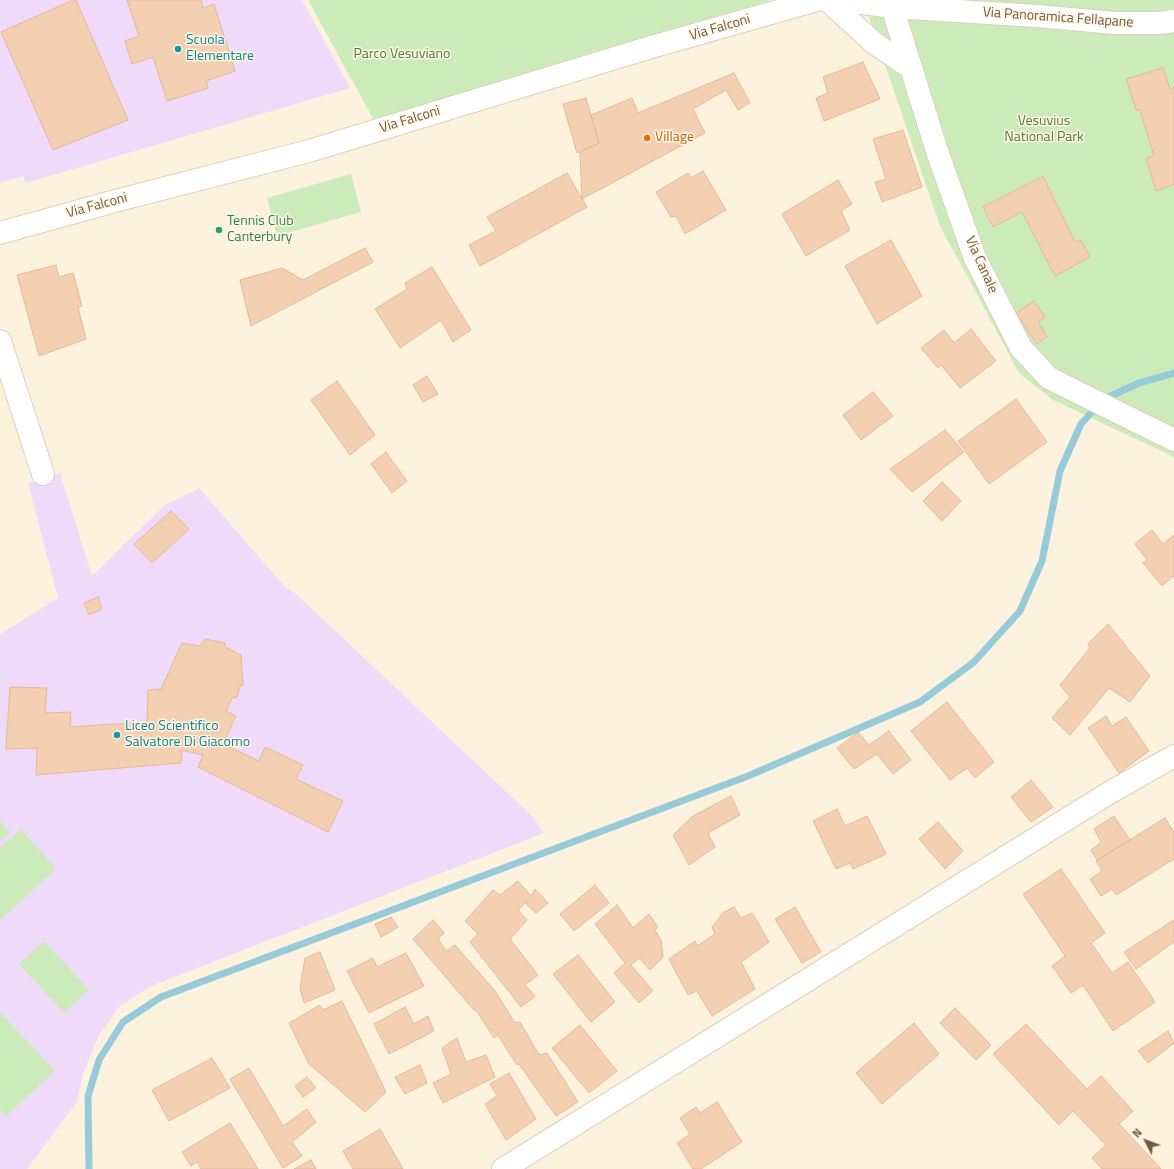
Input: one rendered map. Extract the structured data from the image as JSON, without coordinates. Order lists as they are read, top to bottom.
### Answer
{
  "streets": {
    "street": ["Via Panoramica Fellapane", "Via Falconi", "Via Canale"]
  },
  "crossings": [
    ["Via Panoramica Fellapane", "Via Canale"]
  ],
  "parks": ["Parco Vesuviano", "Vesuvius National Park"],
  "places": [
    "Scuola Elementare",
    "Village",
    "Tennis Club Canterbury",
    "Liceo Scientifico Salvatore Di Giacomo"
  ],
  "north": "top left"
}
